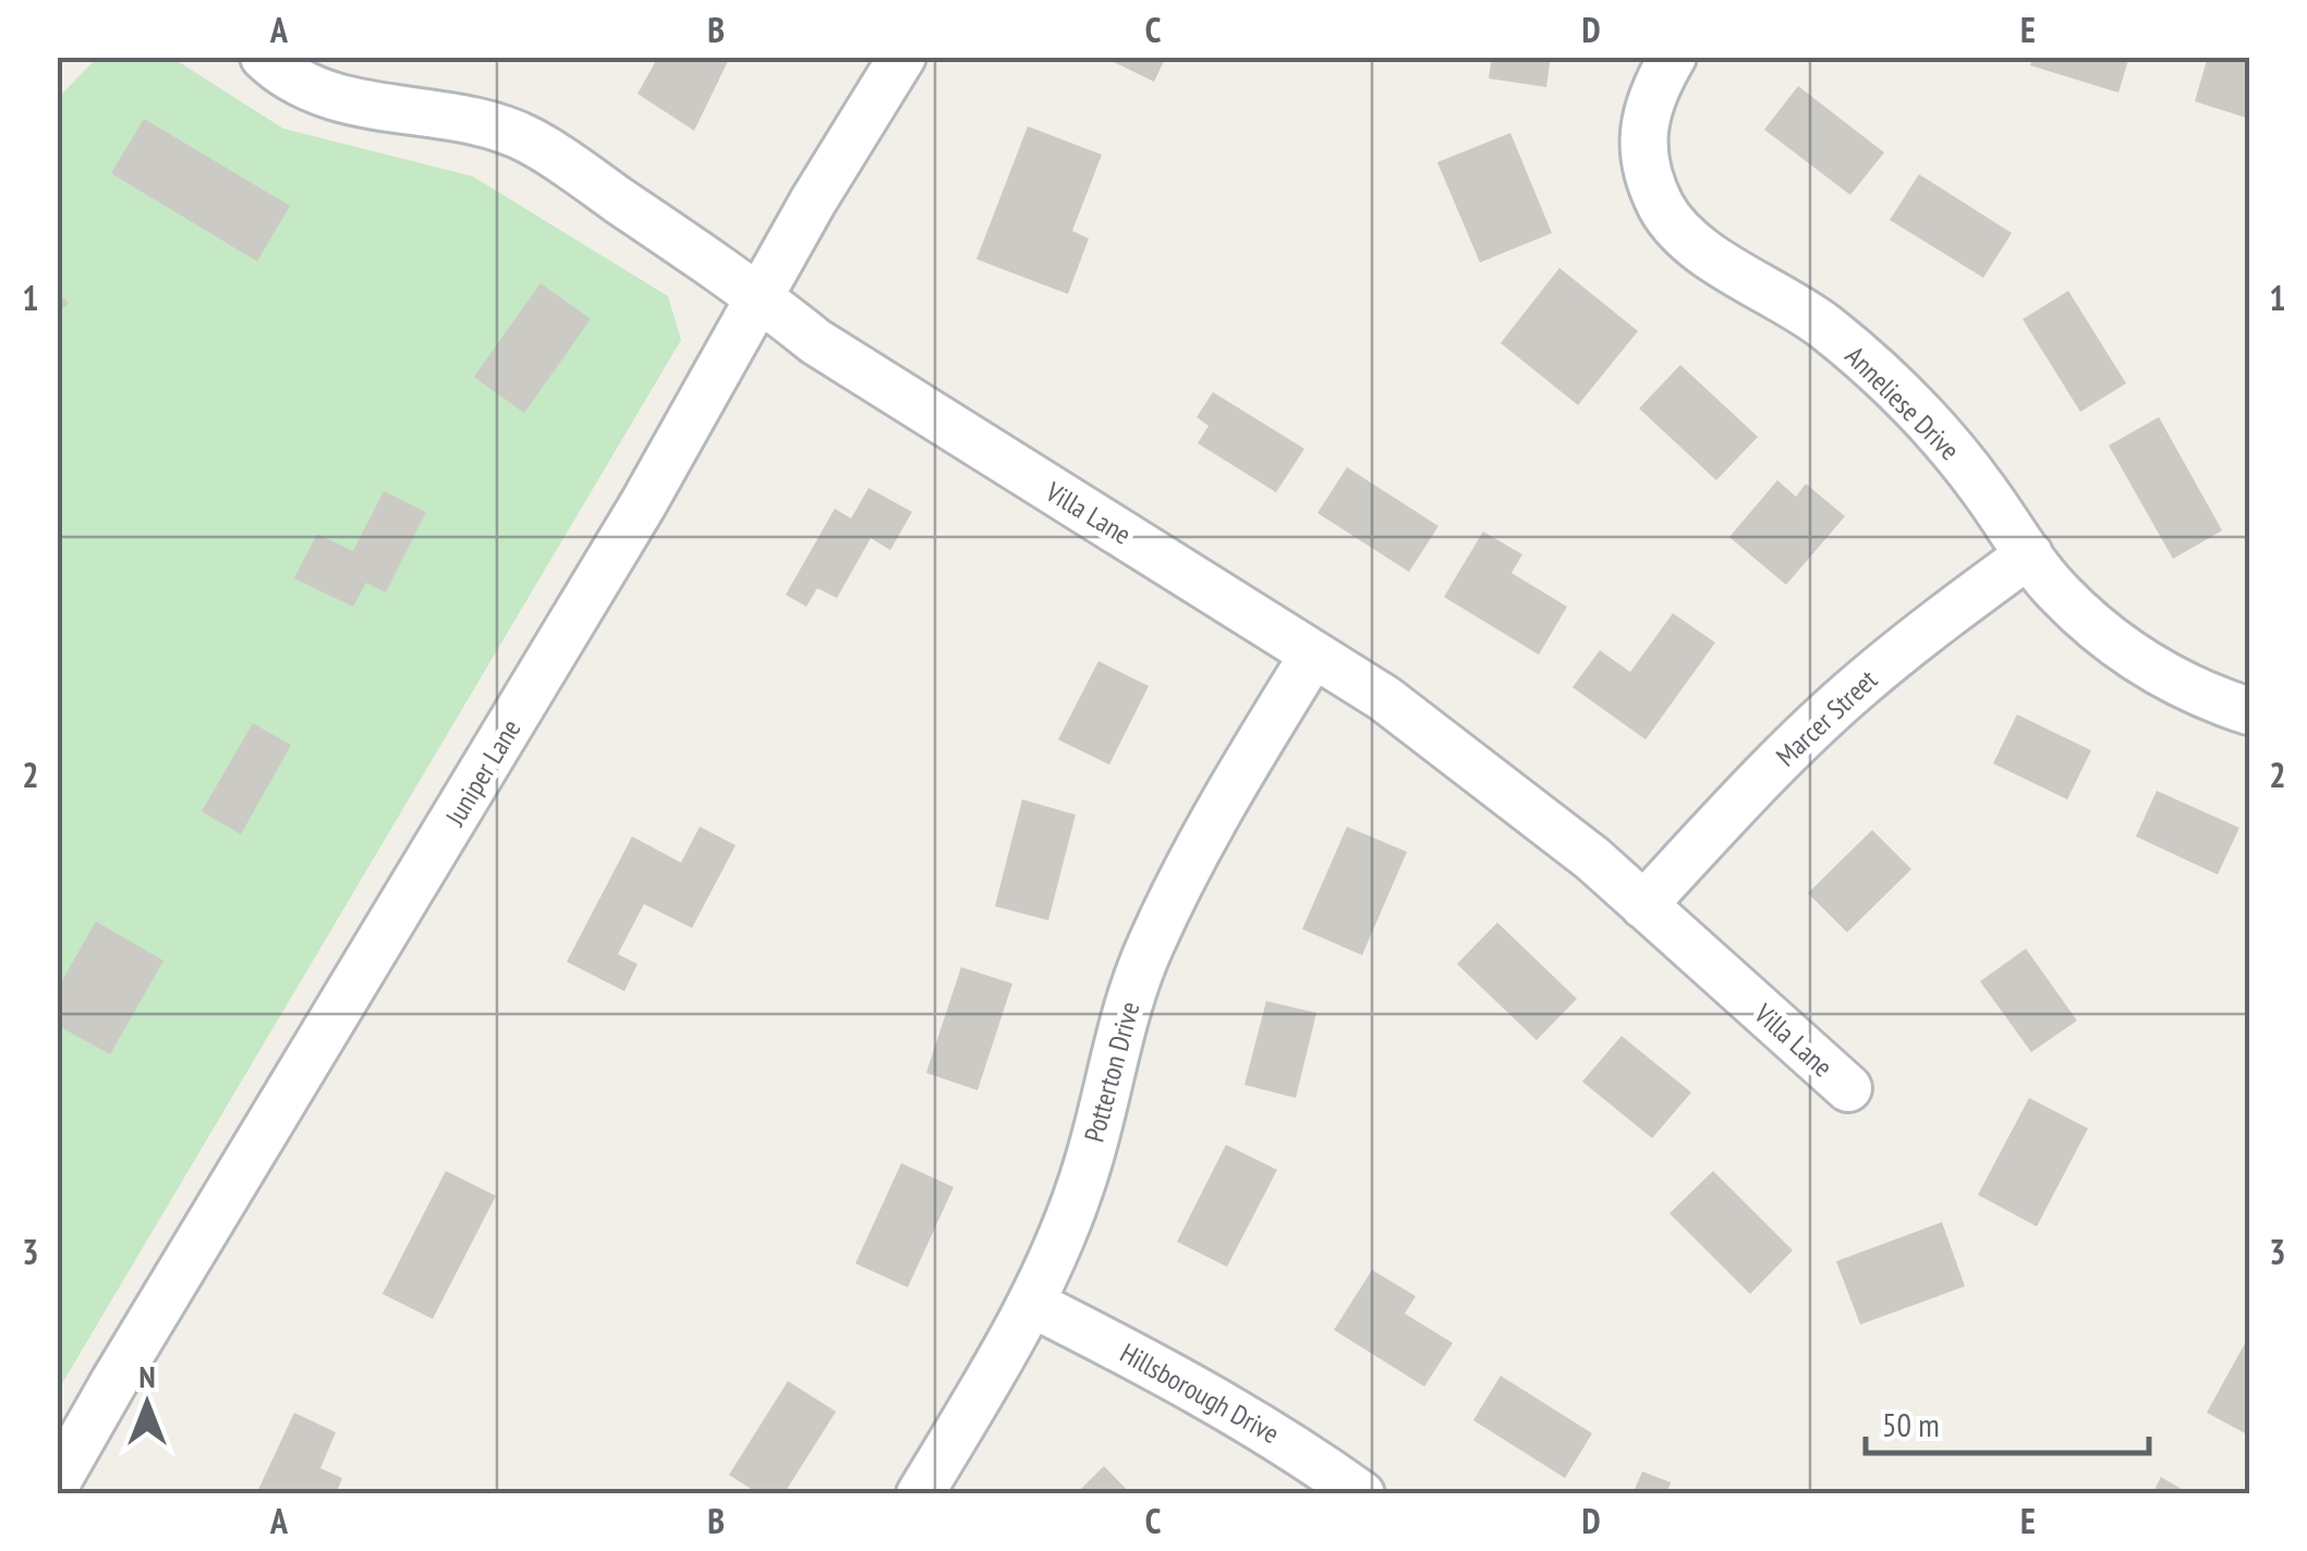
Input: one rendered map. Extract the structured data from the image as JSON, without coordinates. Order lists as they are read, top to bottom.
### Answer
{
  "streets": {
    "street": [
      "Anneliese Drive",
      "Villa Lane",
      "Marcer Street",
      "Juniper Lane",
      "Potterton Drive",
      "Hillsborough Drive"
    ]
  },
  "crossings": [
    ["Anneliese Drive", "Marcer Street"],
    ["Villa Lane", "Marcer Street"],
    ["Villa Lane", "Juniper Lane"],
    ["Villa Lane", "Potterton Drive"],
    ["Potterton Drive", "Hillsborough Drive"]
  ],
  "scale_bar": "50 m",
  "north": "top",
  "grid": {
    "columns": [
      "A",
      "B",
      "C",
      "D",
      "E"
    ],
    "rows": ["1", "2", "3"]
  }
}
